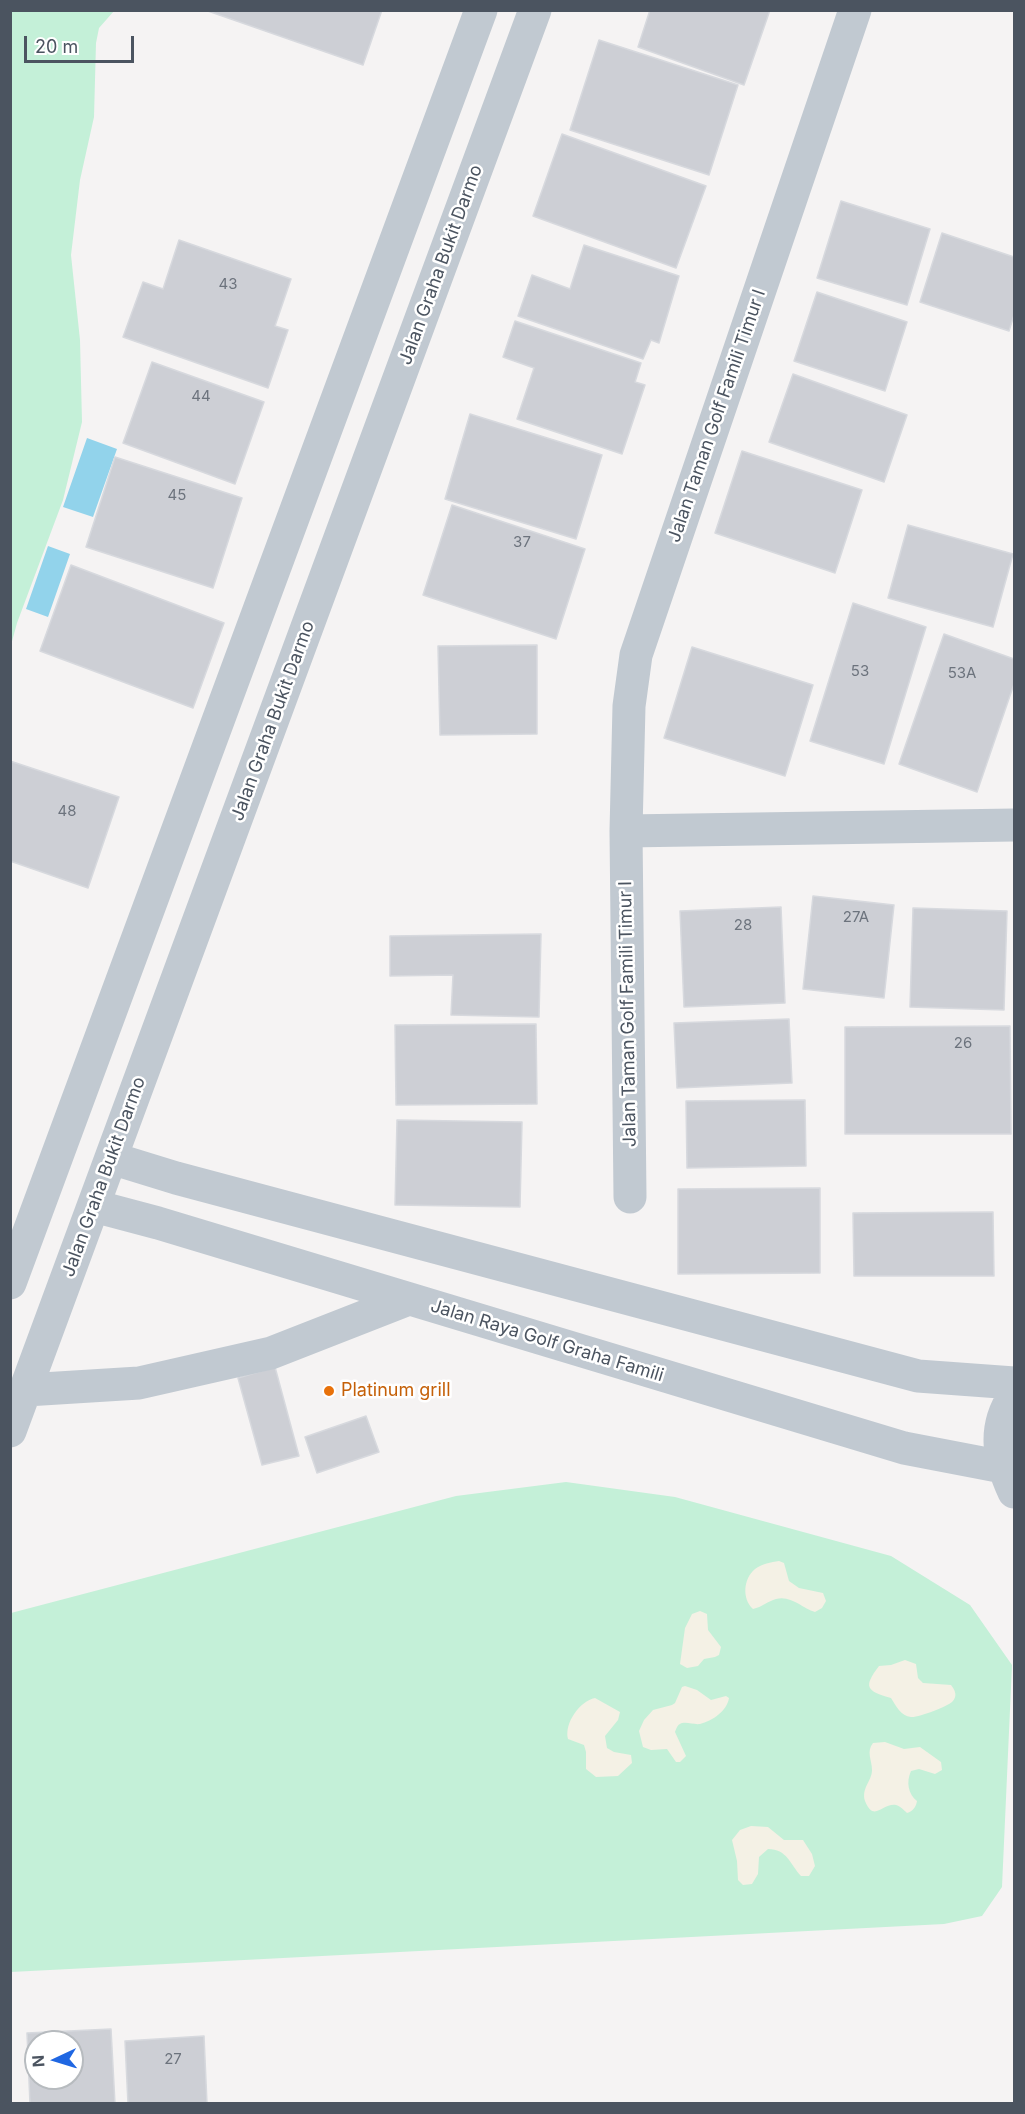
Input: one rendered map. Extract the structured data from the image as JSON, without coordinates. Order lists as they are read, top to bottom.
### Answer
{
  "streets": {
    "street": ["Jalan Graha Bukit Darmo", "Jalan Taman Golf Famili Timur I", "Jalan Raya Golf Graha Famili"]
  },
  "crossings": [
    ["Jalan Graha Bukit Darmo", "Jalan Raya Golf Graha Famili"]
  ],
  "places": ["Platinum grill"],
  "house_numbers": [
    "43",
    "44",
    "45",
    "37",
    "53",
    "53A",
    "48",
    "27A",
    "28",
    "26",
    "27"
  ],
  "scale_bar": "20 m",
  "north": "left"
}
